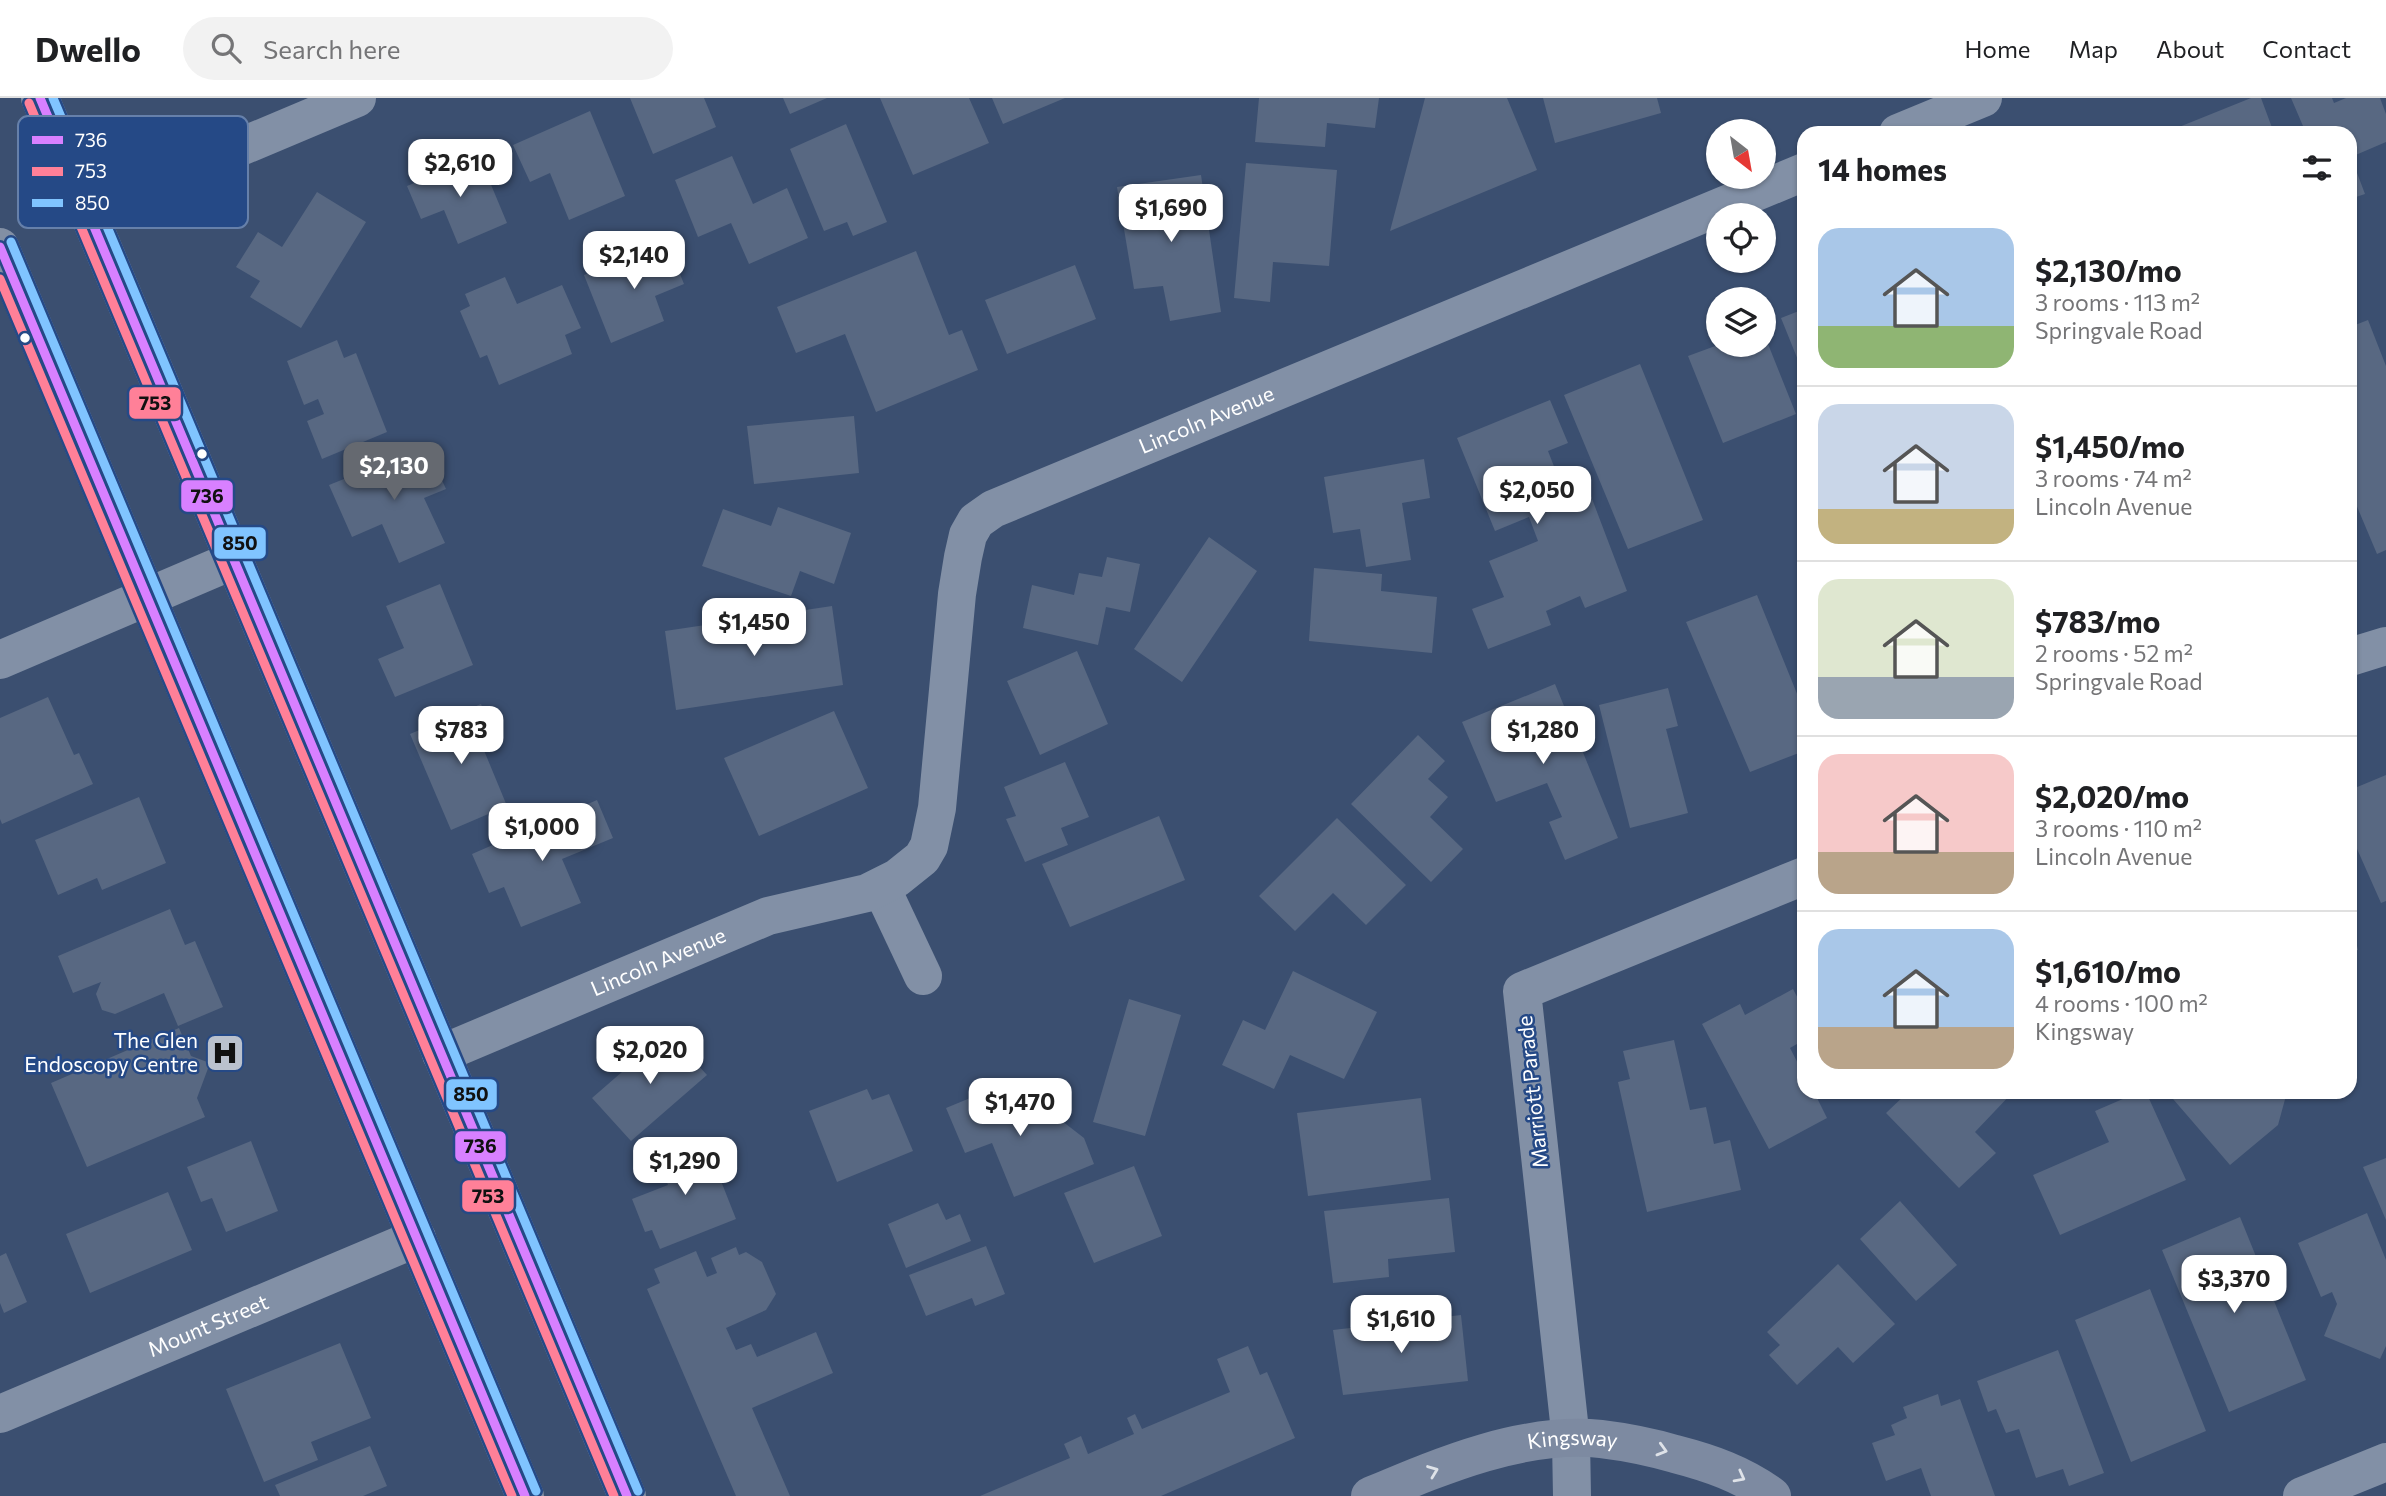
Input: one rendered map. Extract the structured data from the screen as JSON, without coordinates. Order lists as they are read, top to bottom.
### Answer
{
  "streets": {
    "street": [
      "Lincoln Avenue",
      "Marriott Parade",
      "Mount Street",
      "Kingsway"
    ]
  },
  "crossings": [
    ["Marriott Parade", "Kingsway"]
  ],
  "one_way": ["Kingsway"],
  "places": {
    "hospital": ["The Glen Endoscopy Centre"]
  },
  "lines": ["transit line 736", "transit line 850", "transit line 753"],
  "legend": ["736", "753", "850"],
  "north": "bottom right",
  "page": {
    "header": "Dwello",
    "search": "Search here",
    "nav": [
      "Home",
      "Map",
      "About",
      "Contact"
    ],
    "heading": "14 homes",
    "price": [
      "$2,610",
      "$1,690",
      "$2,140",
      "$2,130",
      "$2,050",
      "$1,450",
      "$783",
      "$1,280",
      "$1,000",
      "$2,020",
      "$1,470",
      "$1,290",
      "$3,370",
      "$1,610"
    ],
    "list": [
      {
        "name": "$2,130/mo",
        "note": "3 rooms · 113 m² · Springvale Road"
      },
      {
        "name": "$1,450/mo",
        "note": "3 rooms · 74 m² · Lincoln Avenue"
      },
      {
        "name": "$783/mo",
        "note": "2 rooms · 52 m² · Springvale Road"
      },
      {
        "name": "$2,020/mo",
        "note": "3 rooms · 110 m² · Lincoln Avenue"
      },
      {
        "name": "$1,610/mo",
        "note": "4 rooms · 100 m² · Kingsway"
      }
    ]
  }
}
